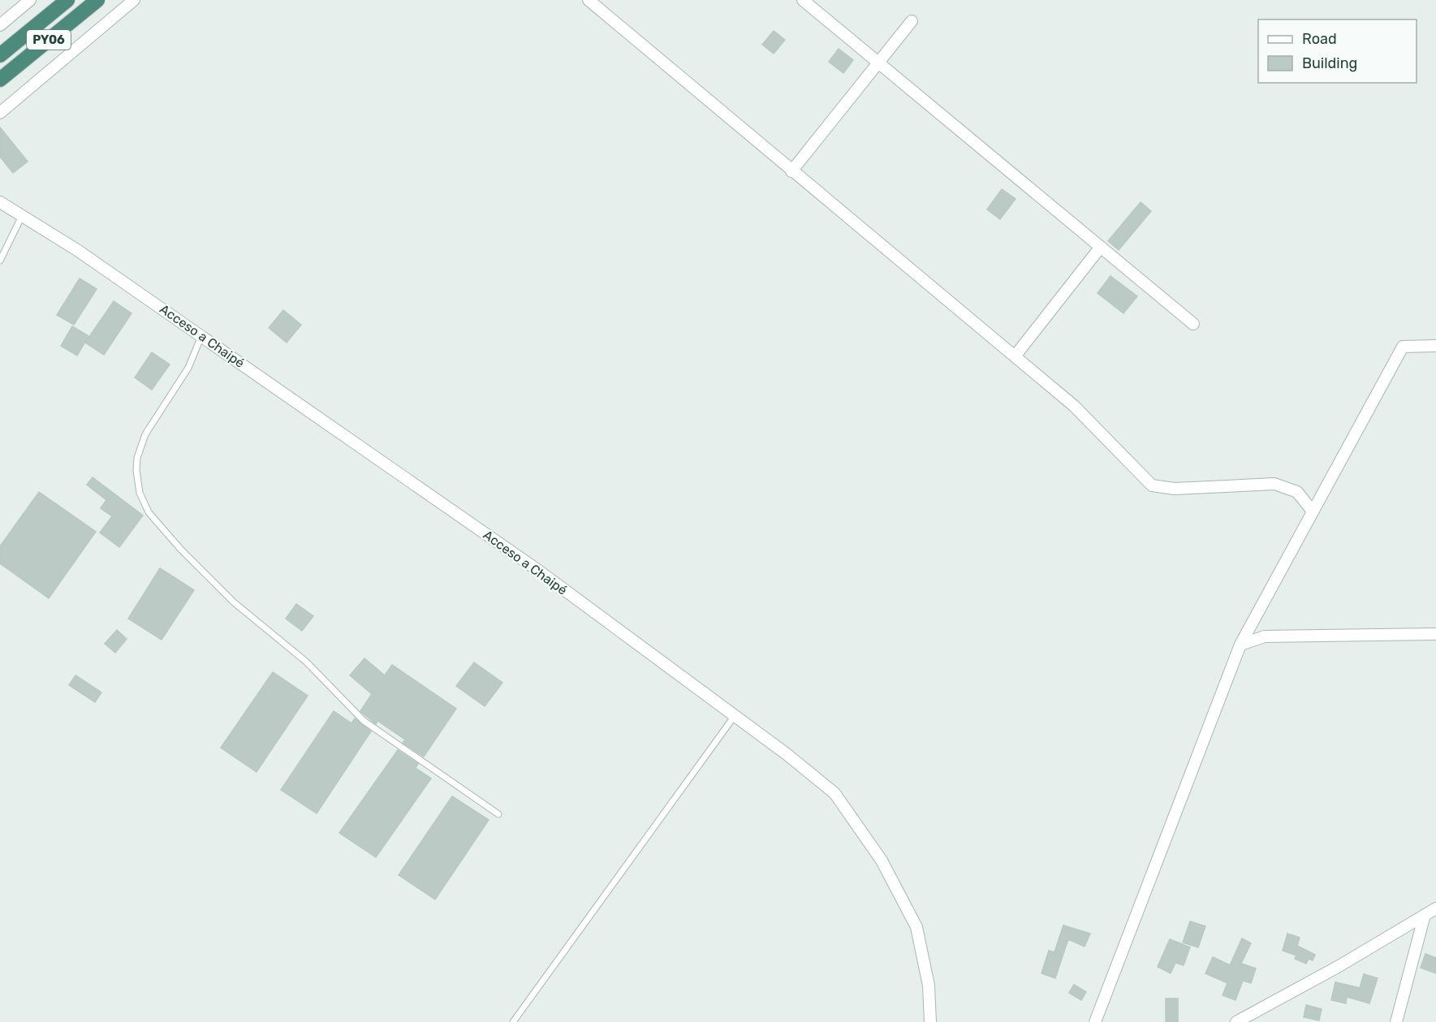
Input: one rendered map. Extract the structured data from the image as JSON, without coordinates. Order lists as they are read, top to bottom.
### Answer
{
  "streets": {
    "highway": ["PY06"],
    "street": ["Acceso a Chaipé"]
  },
  "legend": ["Road", "Building"]
}
